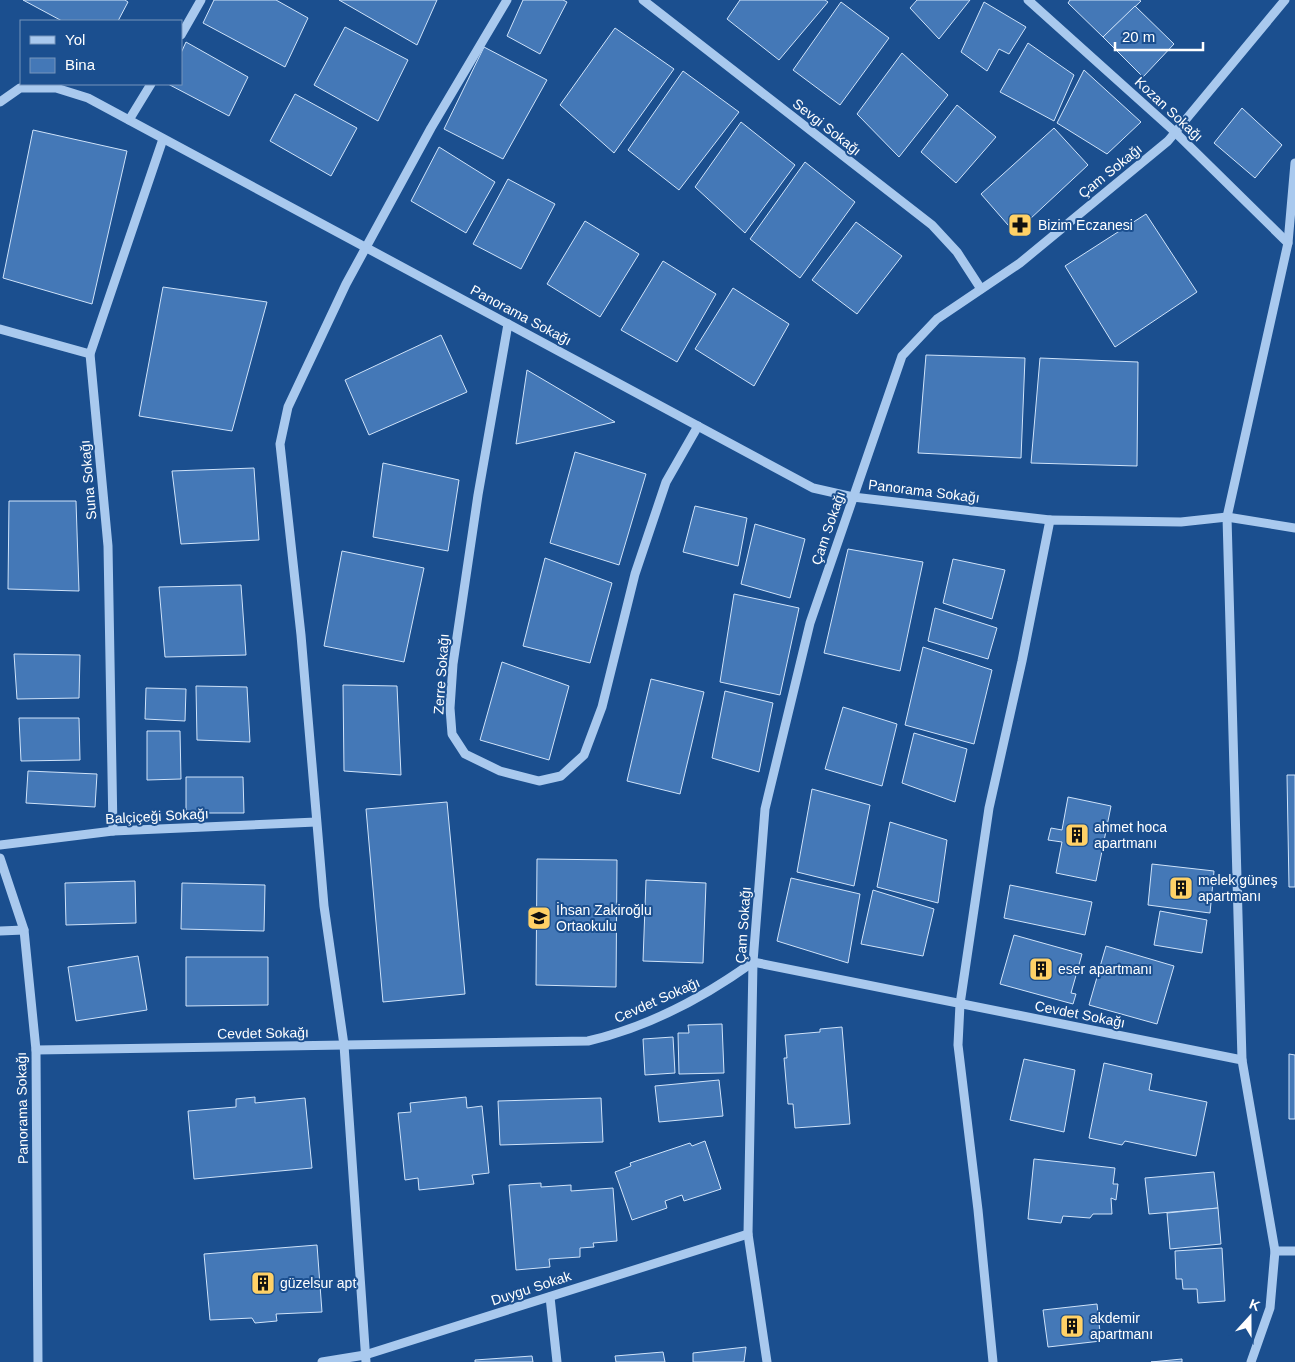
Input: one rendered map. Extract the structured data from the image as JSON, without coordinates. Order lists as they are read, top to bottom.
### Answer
{
  "streets": {
    "street": [
      "Kozan Sokağı",
      "Sevgi Sokağı",
      "Çam Sokağı",
      "Panorama Sokağı",
      "Suna Sokağı",
      "Zerre Sokağı",
      "Balçiçeği Sokağı",
      "Cevdet Sokağı",
      "Duygu Sokak"
    ]
  },
  "crossings": [
    ["Kozan Sokağı", "Çam Sokağı"],
    ["Sevgi Sokağı", "Çam Sokağı"],
    ["Çam Sokağı", "Panorama Sokağı"],
    ["Çam Sokağı", "Cevdet Sokağı"],
    ["Çam Sokağı", "Duygu Sokak"],
    ["Panorama Sokağı", "Suna Sokağı"],
    ["Panorama Sokağı", "Zerre Sokağı"],
    ["Panorama Sokağı", "Cevdet Sokağı"],
    ["Suna Sokağı", "Balçiçeği Sokağı"]
  ],
  "places": {
    "pharmacy": ["Bizim Eczanesi"],
    "building": [
      "ahmet hoca apartmanı",
      "melek güneş apartmanı",
      "eser apartmanı",
      "güzelsur apt",
      "akdemir apartmanı"
    ],
    "school or university": ["İhsan Zakiroğlu Ortaokulu"]
  },
  "legend": ["Yol", "Bina"],
  "scale_bar": "20 m",
  "north": "top"
}
